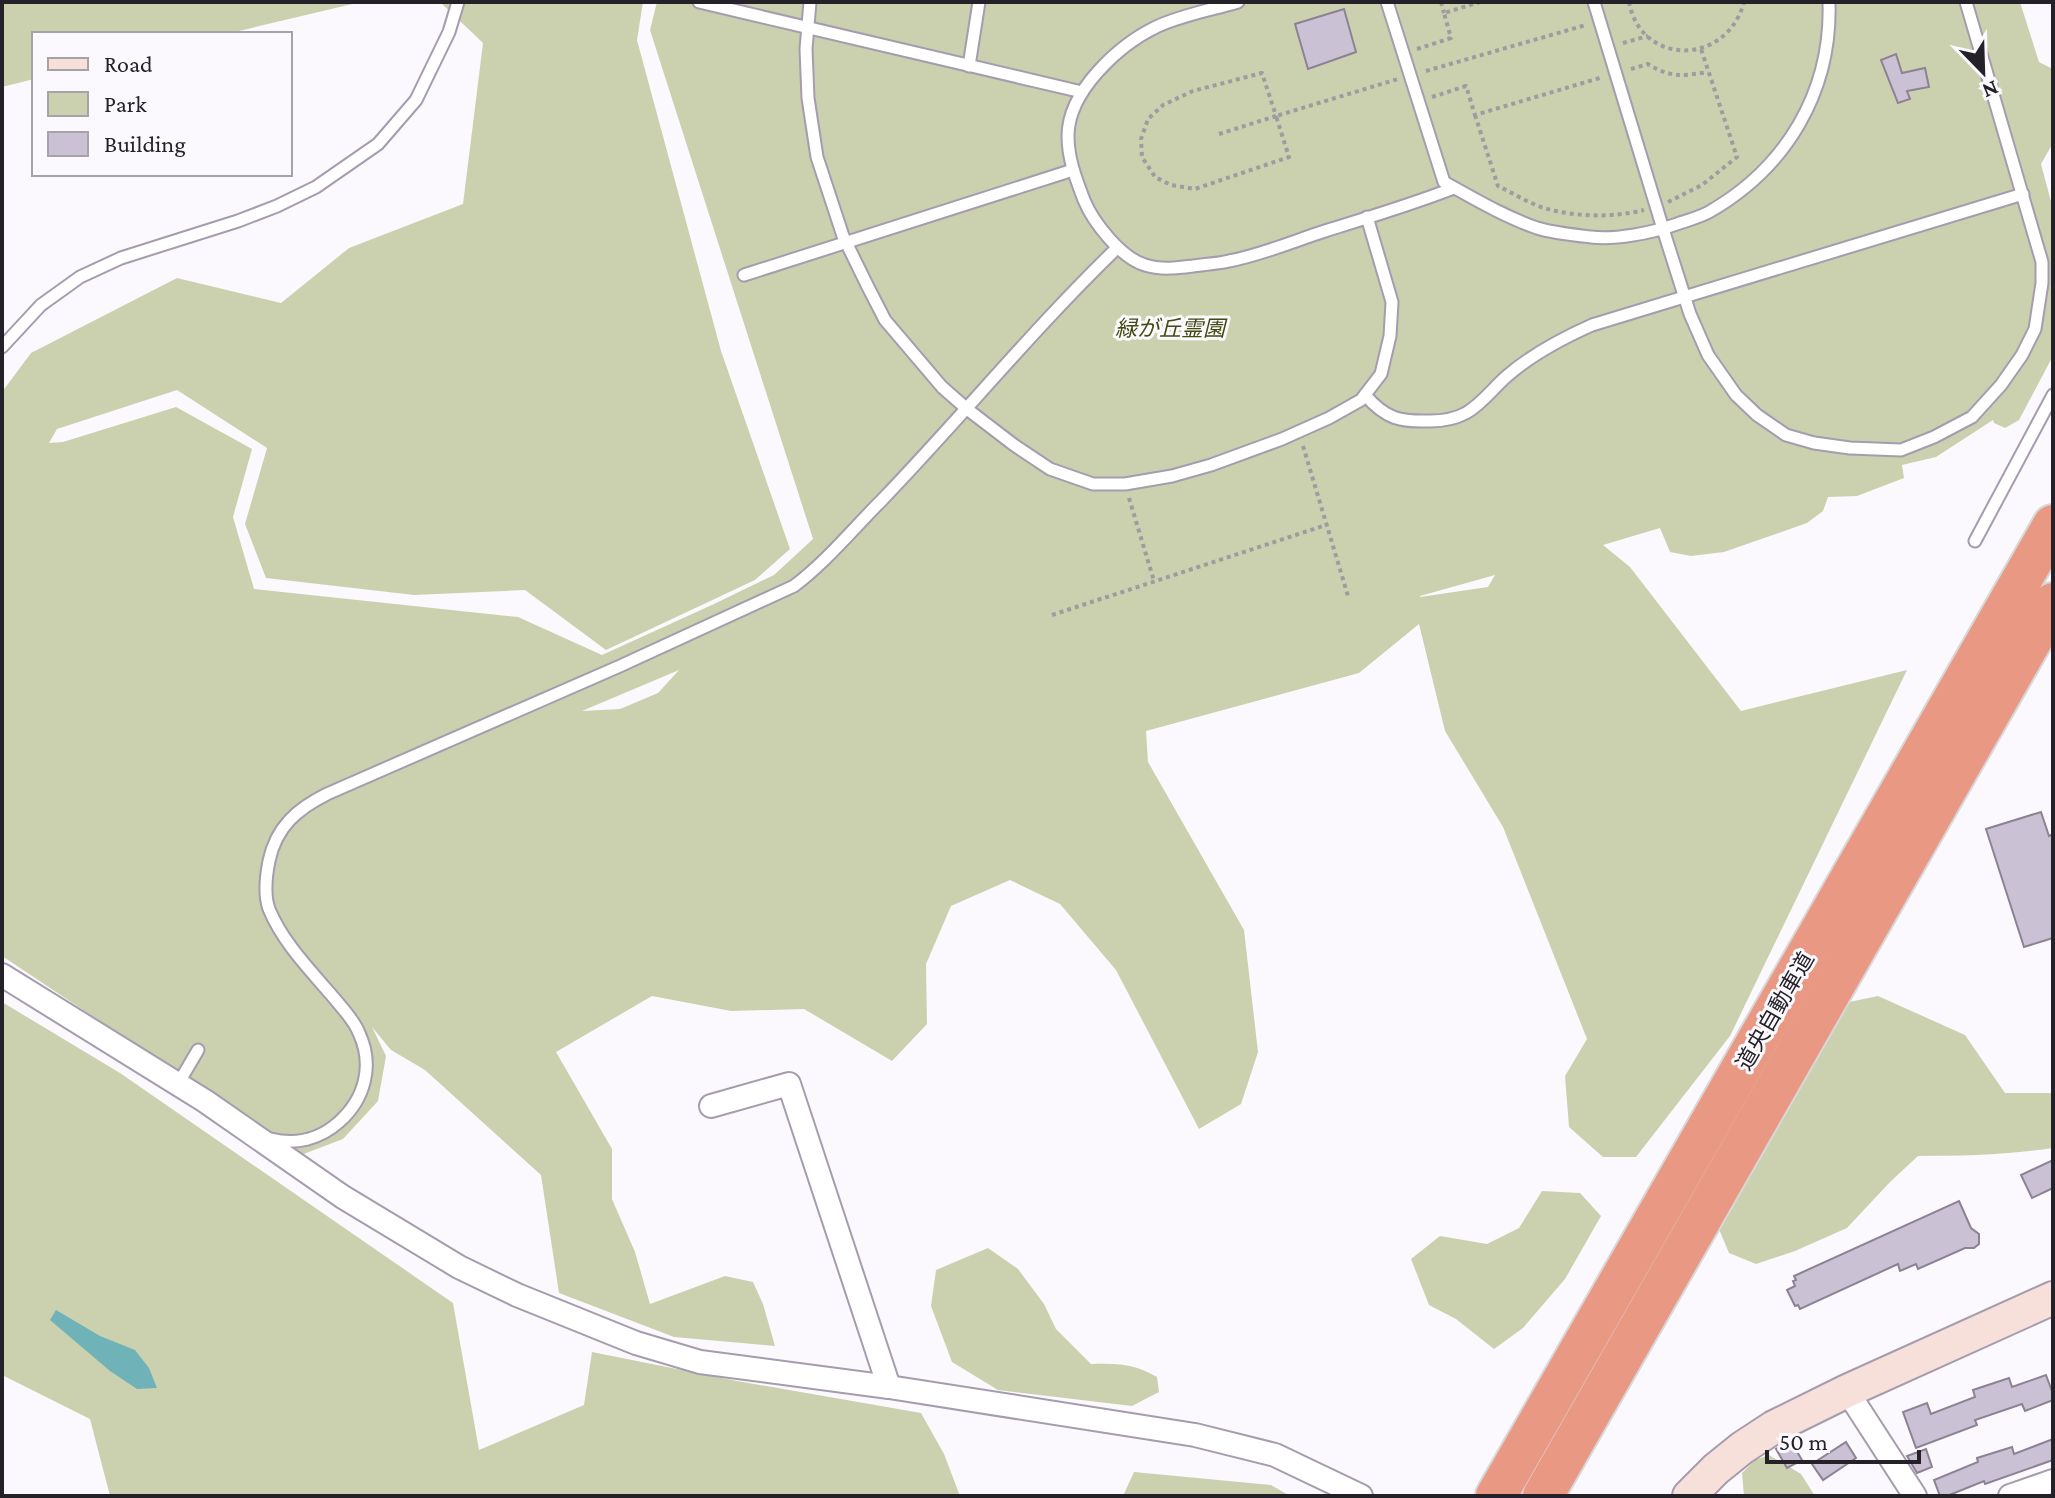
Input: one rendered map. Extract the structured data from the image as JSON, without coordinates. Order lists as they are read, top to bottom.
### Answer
{
  "streets": {
    "highway": ["道央自動車道"]
  },
  "parks": ["緑が丘霊園"],
  "legend": ["Road", "Park", "Building"],
  "scale_bar": "50 m",
  "north": "bottom right"
}
